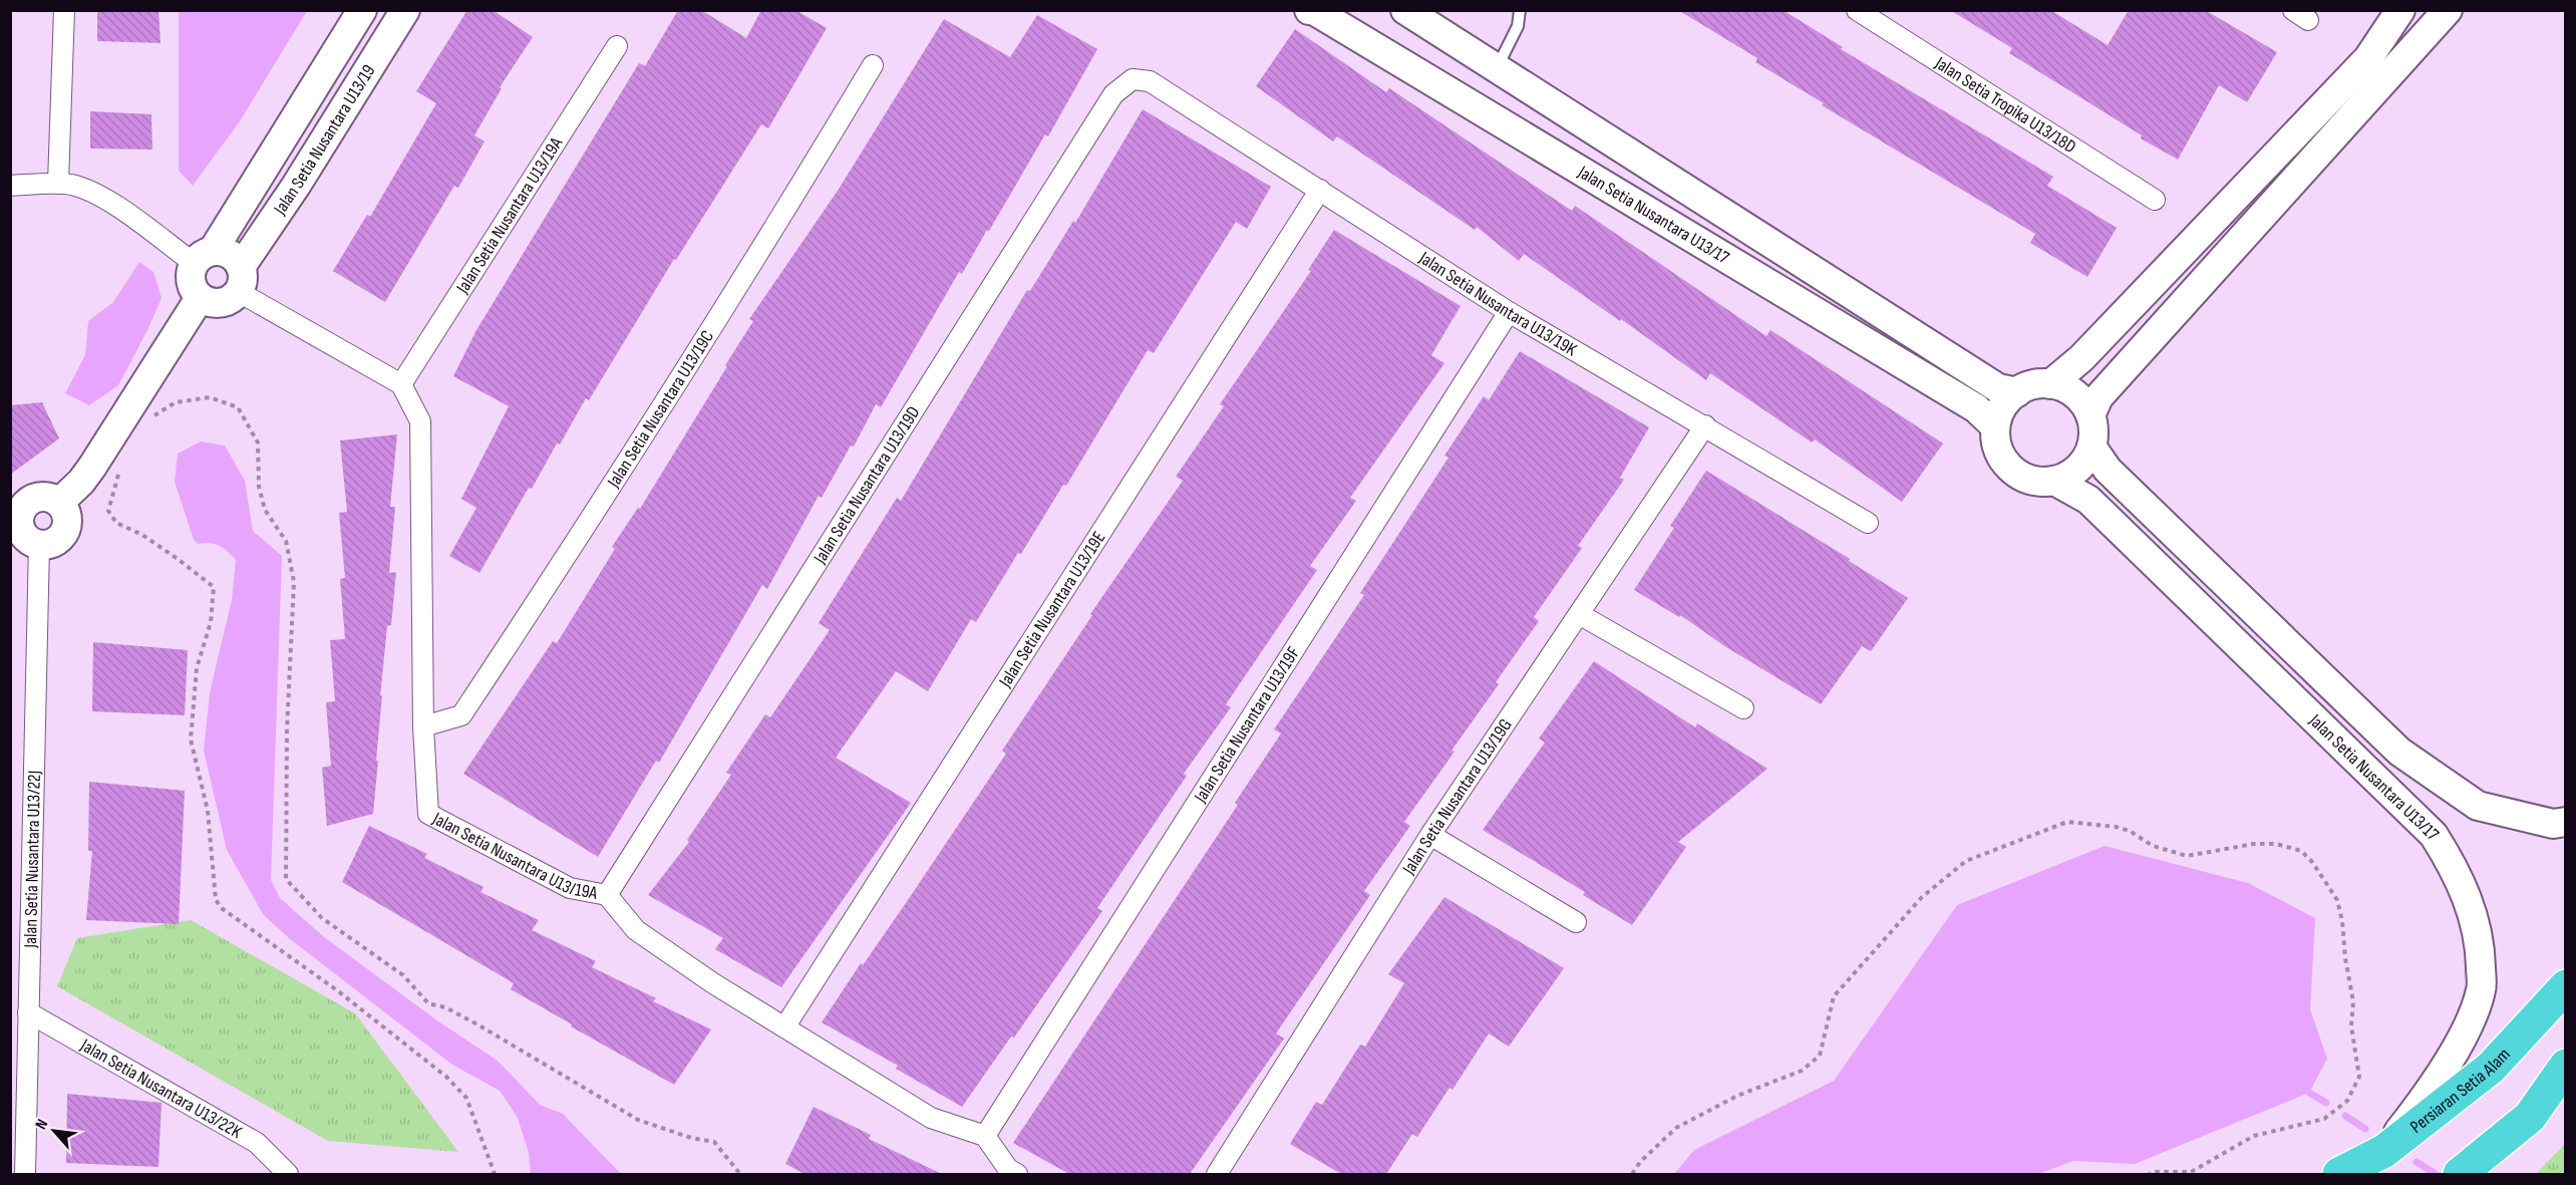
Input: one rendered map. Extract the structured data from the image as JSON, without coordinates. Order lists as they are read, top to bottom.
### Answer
{
  "streets": {
    "highway": ["Persiaran Setia Alam"],
    "main road": ["Jalan Setia Nusantara U13/19", "Jalan Setia Nusantara U13/17"],
    "street": [
      "Jalan Setia Tropika U13/18D",
      "Jalan Setia Nusantara U13/19A",
      "Jalan Setia Nusantara U13/19K",
      "Jalan Setia Nusantara U13/19C",
      "Jalan Setia Nusantara U13/19D",
      "Jalan Setia Nusantara U13/19E",
      "Jalan Setia Nusantara U13/19F",
      "Jalan Setia Nusantara U13/19G",
      "Jalan Setia Nusantara U13/22J",
      "Jalan Setia Nusantara U13/22K"
    ]
  },
  "crossings": [
    ["Jalan Setia Nusantara U13/19A", "Jalan Setia Nusantara U13/19C"],
    ["Jalan Setia Nusantara U13/19A", "Jalan Setia Nusantara U13/19D"],
    ["Jalan Setia Nusantara U13/19A", "Jalan Setia Nusantara U13/19E"],
    ["Jalan Setia Nusantara U13/19A", "Jalan Setia Nusantara U13/19F"],
    ["Jalan Setia Nusantara U13/17", "Persiaran Setia Alam"],
    ["Jalan Setia Nusantara U13/19K", "Jalan Setia Nusantara U13/19D"],
    ["Jalan Setia Nusantara U13/19K", "Jalan Setia Nusantara U13/19E"],
    ["Jalan Setia Nusantara U13/19K", "Jalan Setia Nusantara U13/19F"],
    ["Jalan Setia Nusantara U13/19K", "Jalan Setia Nusantara U13/19G"],
    ["Jalan Setia Nusantara U13/22J", "Jalan Setia Nusantara U13/22K"]
  ],
  "north": "top left"
}
